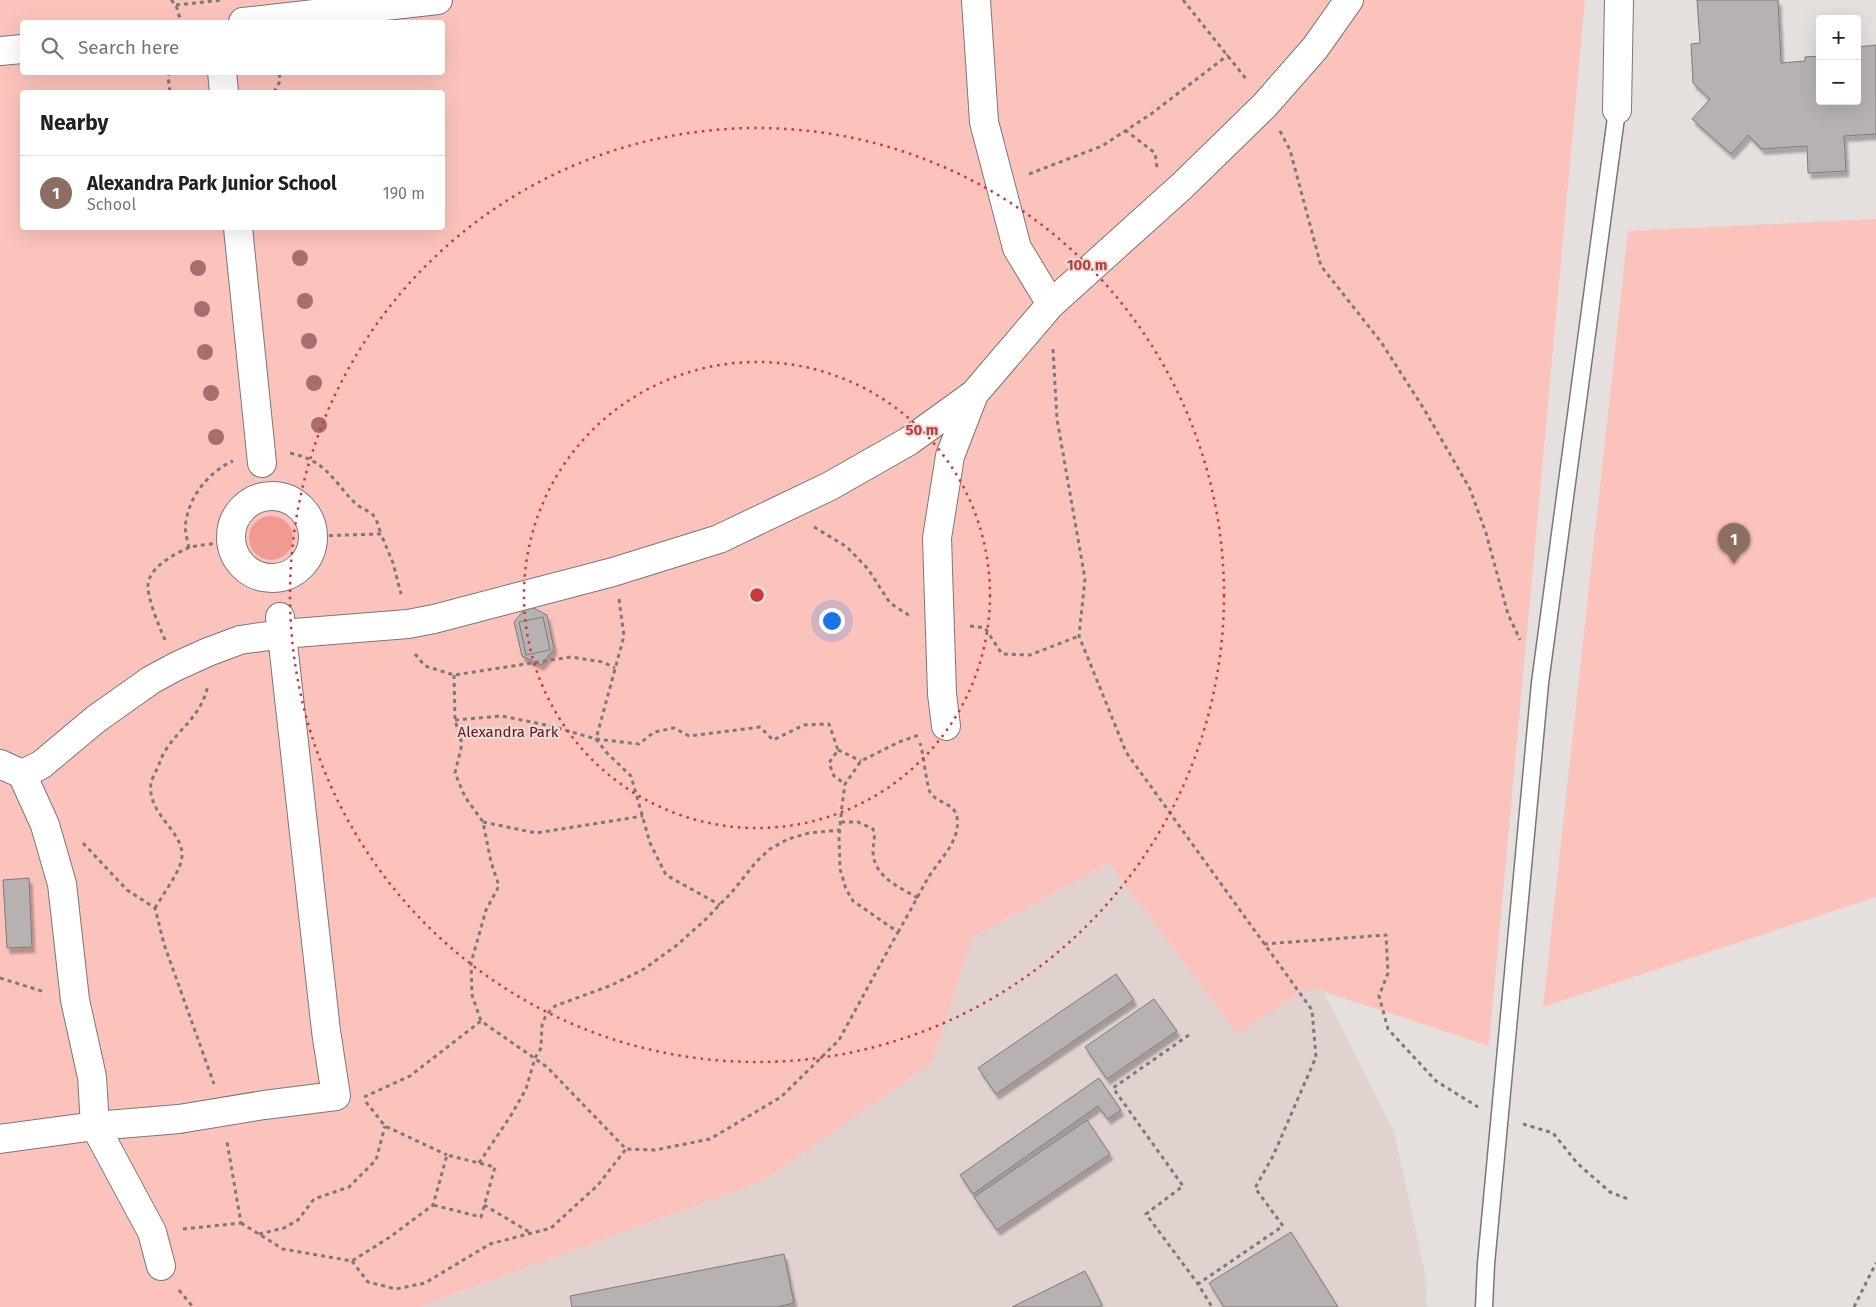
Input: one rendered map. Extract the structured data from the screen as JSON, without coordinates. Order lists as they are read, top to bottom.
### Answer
{
  "parks": ["Alexandra Park"],
  "page": {
    "map_buttons": ["+", "−"],
    "search": "Search here",
    "heading": "Nearby",
    "list": [
      {
        "mark": "1",
        "name": "Alexandra Park Junior School",
        "note": "School",
        "value": "190 m"
      }
    ],
    "pins": "1"
  },
  "rings": ["100 m", "50 m"]
}
